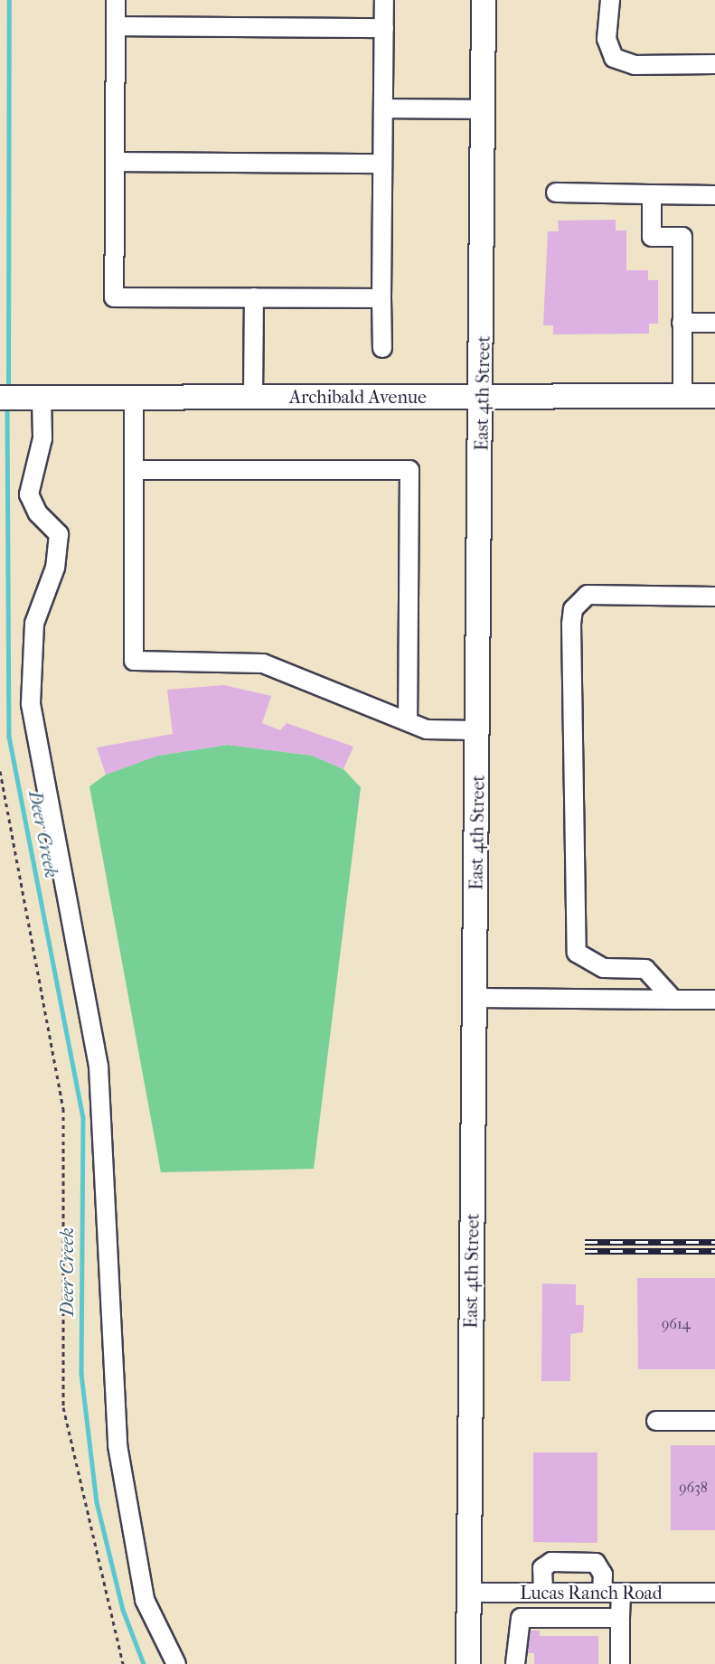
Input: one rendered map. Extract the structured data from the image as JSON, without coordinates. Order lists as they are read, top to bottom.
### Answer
{
  "streets": {
    "main road": ["East 4th Street", "Archibald Avenue"],
    "street": ["Lucas Ranch Road"]
  },
  "crossings": [
    ["East 4th Street", "Archibald Avenue"],
    ["East 4th Street", "Lucas Ranch Road"]
  ],
  "water": ["Deer Creek"],
  "house_numbers": ["9614", "9638"]
}
